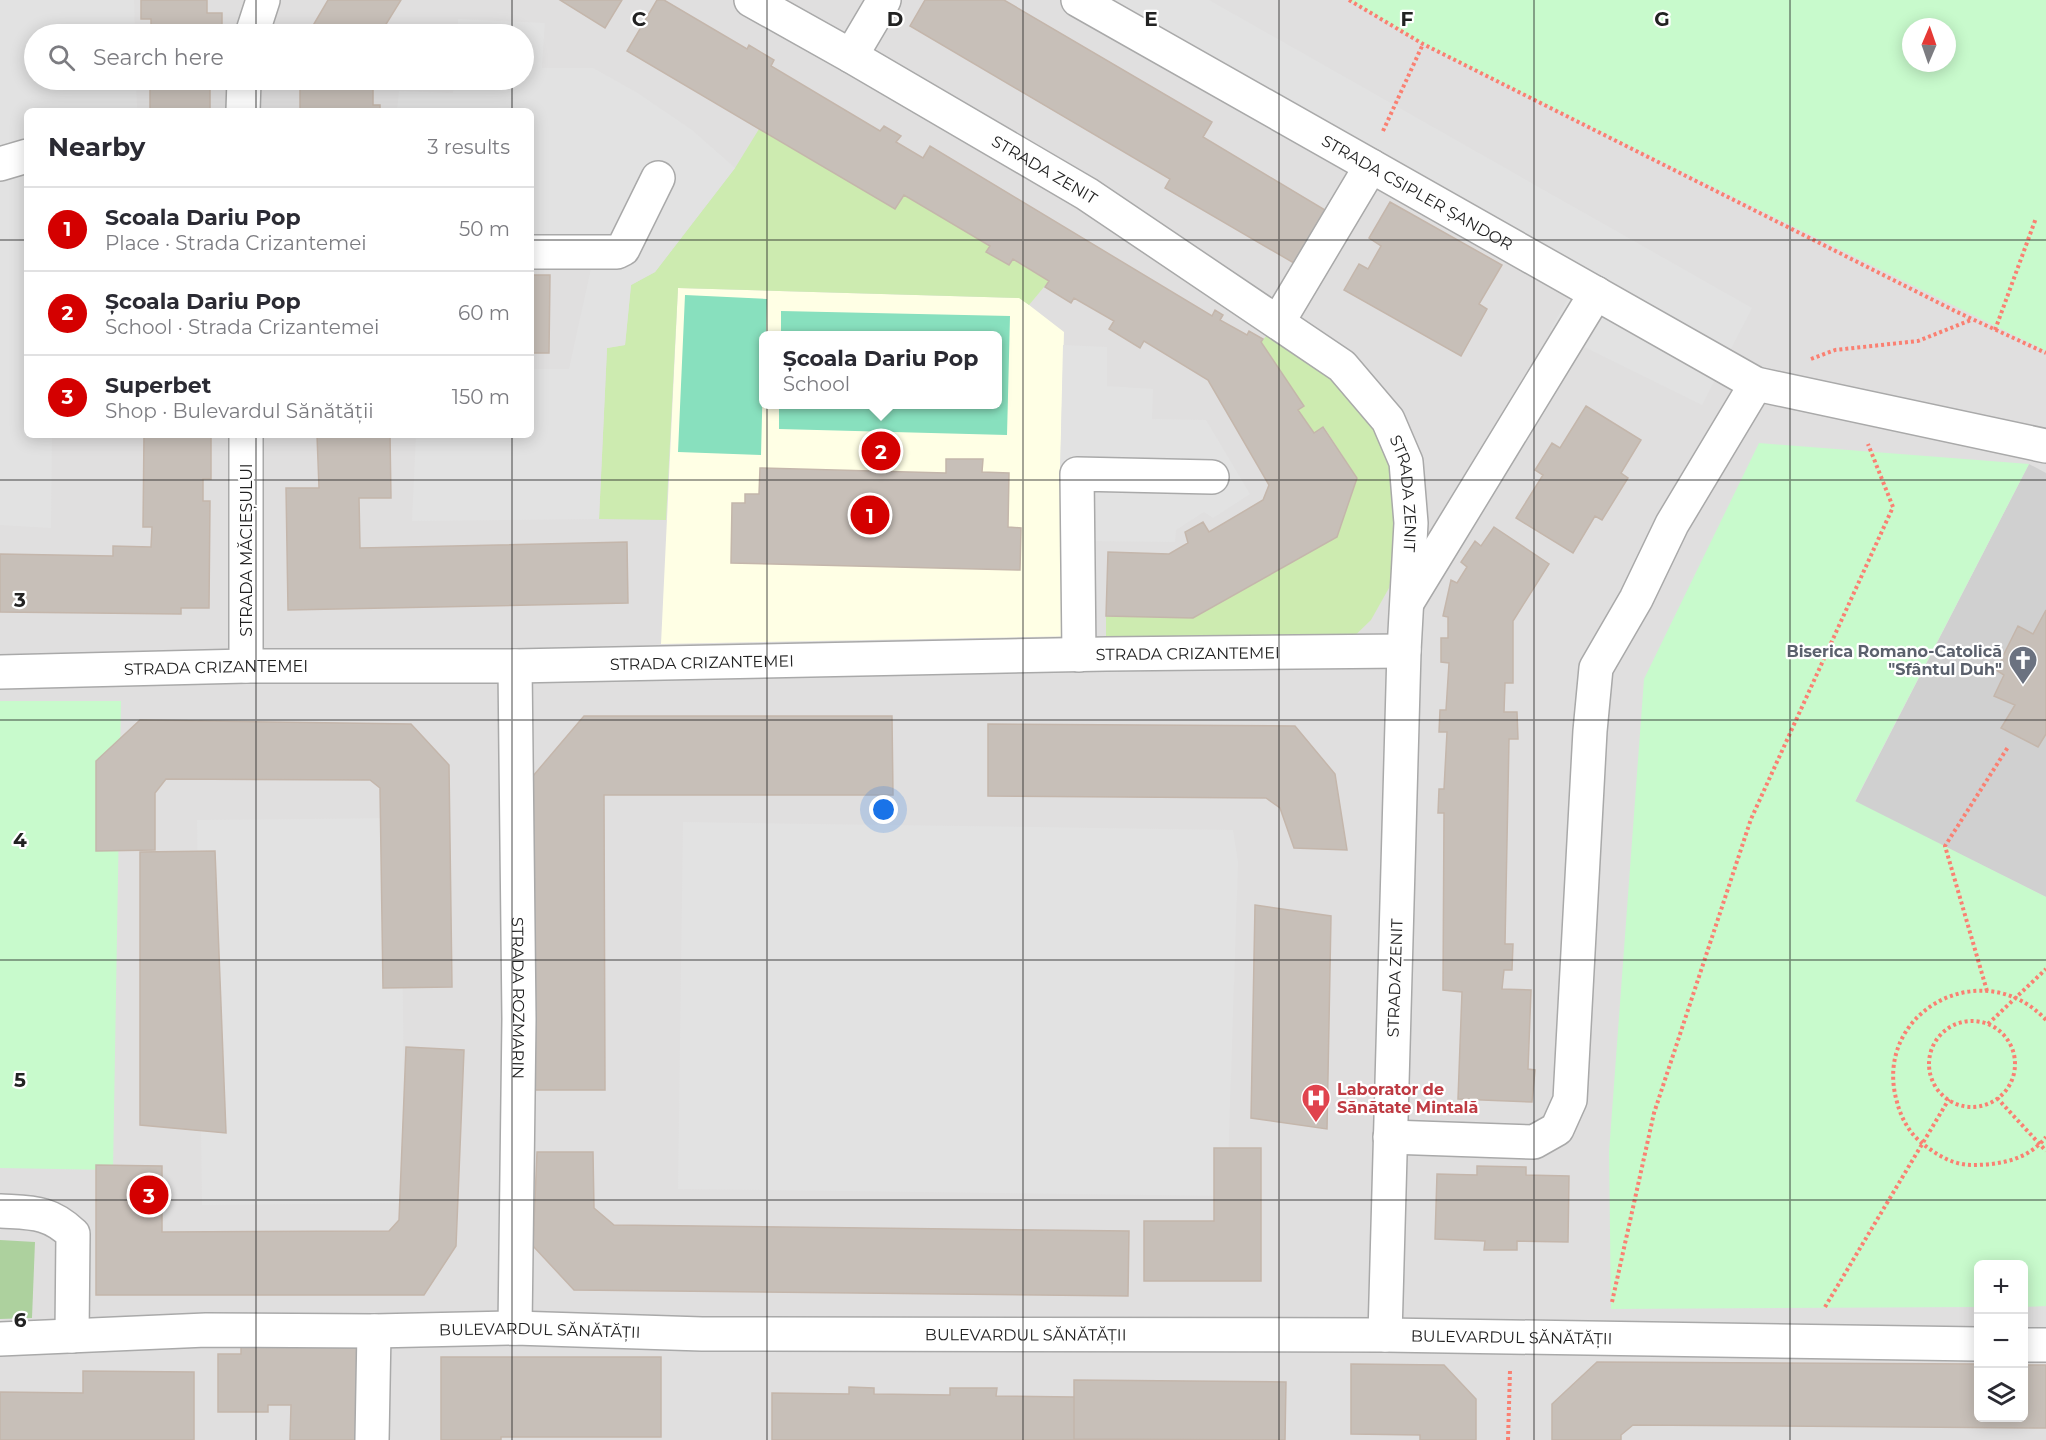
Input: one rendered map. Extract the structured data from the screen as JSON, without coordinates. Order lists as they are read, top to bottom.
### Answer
{
  "streets": {
    "street": [
      "STRADA ZENIT",
      "STRADA CSIPLER ȘANDOR",
      "STRADA MĂCIEȘULUI",
      "STRADA CRIZANTEMEI",
      "STRADA ROZMARIN",
      "BULEVARDUL SĂNĂTĂȚII"
    ]
  },
  "crossings": [
    ["STRADA ZENIT", "STRADA CRIZANTEMEI"],
    ["STRADA ZENIT", "BULEVARDUL SĂNĂTĂȚII"],
    ["STRADA MĂCIEȘULUI", "STRADA CRIZANTEMEI"],
    ["STRADA CRIZANTEMEI", "STRADA ROZMARIN"],
    ["STRADA ROZMARIN", "BULEVARDUL SĂNĂTĂȚII"]
  ],
  "places": {
    "church": ["Biserica Romano-Catolică \"Sfântul Duh\""],
    "hospital": ["Laborator de Sănătate Mintală"]
  },
  "north": "top",
  "page": {
    "search": "Search here",
    "heading": ["Nearby", "3 results"],
    "list": [
      {
        "mark": "1",
        "name": "Scoala Dariu Pop",
        "note": "Place · Strada Crizantemei",
        "value": "50 m"
      },
      {
        "mark": "2",
        "name": "Școala Dariu Pop",
        "note": "School · Strada Crizantemei",
        "value": "60 m"
      },
      {
        "mark": "3",
        "name": "Superbet",
        "note": "Shop · Bulevardul Sănătății",
        "value": "150 m"
      }
    ],
    "popup": ["Școala Dariu Pop", "School"],
    "pins": ["2", "1", "3"],
    "map_buttons": ["+", "−"]
  },
  "grid": {
    "columns": [
      "C",
      "D",
      "E",
      "F",
      "G"
    ],
    "rows": [
      "3",
      "4",
      "5",
      "6"
    ]
  }
}
